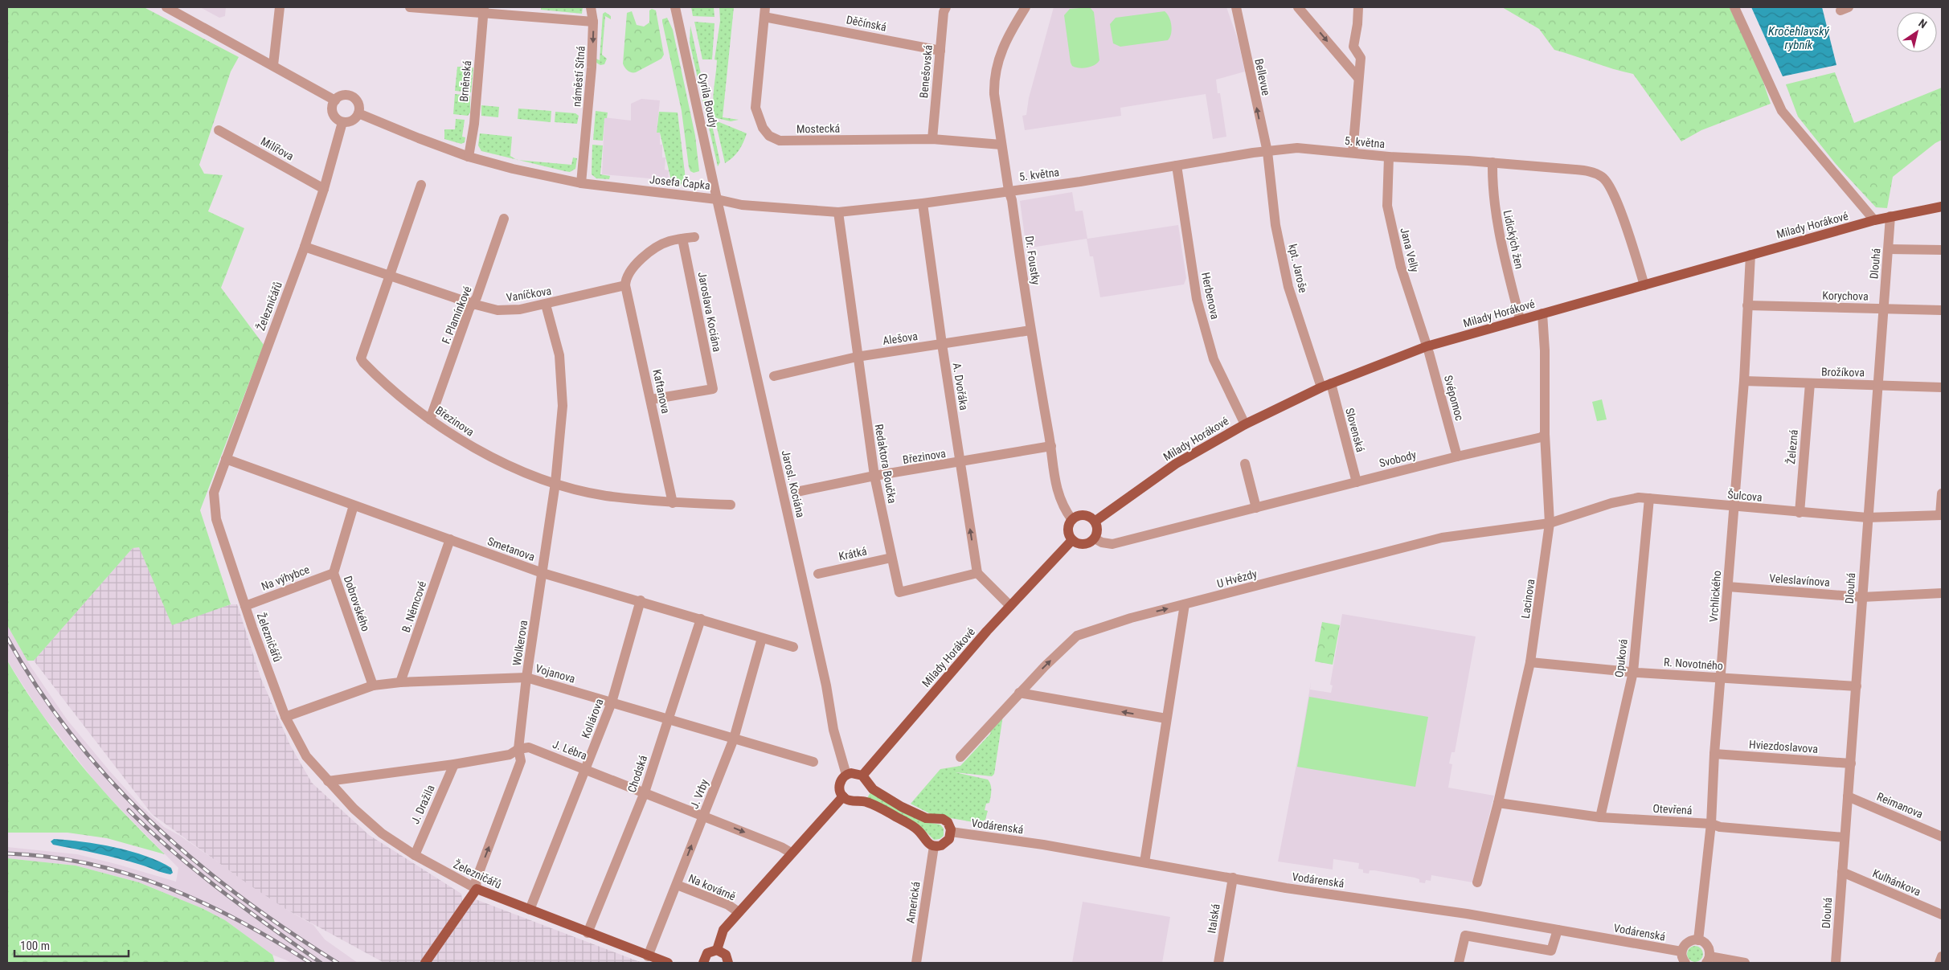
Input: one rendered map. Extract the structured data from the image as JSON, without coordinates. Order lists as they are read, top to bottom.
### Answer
{
  "streets": {
    "main road": ["Milady Horákové", "Železničářů", "Wolkerova"],
    "street": [
      "Děčínská",
      "Benešovská",
      "náměstí Sítná",
      "Bellevue",
      "Brněnská",
      "Cyrila Boudy",
      "Mostecká",
      "5. května",
      "Milířova",
      "Josefa Čapka",
      "Lidických žen",
      "Jana Velly",
      "Dr. Foustky",
      "Dlouhá",
      "kpt. Jaroše",
      "Vaníčkova",
      "Herbenova",
      "Korychova",
      "Jaroslava Kociána",
      "F. Plamínkové",
      "Alešova",
      "Brožíkova",
      "A. Dvořáka",
      "Kaftanova",
      "Svépomoc",
      "Březinova",
      "Slovenská",
      "Železná",
      "Svobody",
      "Redaktora Boučka",
      "Jarosl. Kociána",
      "Šulcova",
      "Smetanova",
      "Krátká",
      "Na výhybce",
      "U Hvězdy",
      "Veleslavínova",
      "Vrchlického",
      "Lacinova",
      "Dobrovského",
      "B. Němcové",
      "Opuková",
      "R. Novotného",
      "Vojanova",
      "Kollárova",
      "Hviezdoslavova",
      "J. Lébra",
      "Chodská",
      "J. Vrby",
      "J. Dražila",
      "Reimanova",
      "Otevřená",
      "Vodárenská",
      "Kulhánkova",
      "Na kovárně",
      "Americká",
      "Italská"
    ]
  },
  "crossings": [
    ["Děčínská", "Benešovská"],
    ["Děčínská", "Mostecká"],
    ["Benešovská", "Mostecká"],
    ["náměstí Sítná", "Josefa Čapka"],
    ["Bellevue", "5. května"],
    ["Bellevue", "kpt. Jaroše"],
    ["Brněnská", "Josefa Čapka"],
    ["Cyrila Boudy", "Josefa Čapka"],
    ["Cyrila Boudy", "Jarosl. Kociána"],
    ["Mostecká", "Dr. Foustky"],
    ["5. května", "Josefa Čapka"],
    ["5. května", "Milady Horákové"],
    ["5. května", "Lidických žen"],
    ["5. května", "Jana Velly"],
    ["5. května", "Dr. Foustky"],
    ["5. května", "kpt. Jaroše"],
    ["5. května", "Herbenova"],
    ["Milířova", "Železničářů"],
    ["Josefa Čapka", "Dr. Foustky"],
    ["Josefa Čapka", "Železničářů"],
    ["Josefa Čapka", "A. Dvořáka"],
    ["Josefa Čapka", "Redaktora Boučka"],
    ["Josefa Čapka", "Jarosl. Kociána"],
    ["Milady Horákové", "Lidických žen"],
    ["Milady Horákové", "Jana Velly"],
    ["Milady Horákové", "Dr. Foustky"],
    ["Milady Horákové", "Dlouhá"],
    ["Milady Horákové", "kpt. Jaroše"],
    ["Milady Horákové", "Herbenova"],
    ["Milady Horákové", "Svépomoc"],
    ["Milady Horákové", "Slovenská"],
    ["Milady Horákové", "Svobody"],
    ["Milady Horákové", "Vrchlického"],
    ["Milady Horákové", "Lacinova"],
    ["Jana Velly", "Svépomoc"],
    ["Dr. Foustky", "Alešova"],
    ["Dr. Foustky", "Březinova"],
    ["Dr. Foustky", "Svobody"],
    ["Dlouhá", "Korychova"],
    ["Dlouhá", "Brožíkova"],
    ["Dlouhá", "Šulcova"],
    ["Dlouhá", "Veleslavínova"],
    ["Dlouhá", "R. Novotného"],
    ["Dlouhá", "Hviezdoslavova"],
    ["Dlouhá", "Reimanova"],
    ["Dlouhá", "Otevřená"],
    ["Dlouhá", "Kulhánkova"],
    ["Vaníčkova", "Železničářů"],
    ["Vaníčkova", "F. Plamínkové"],
    ["Vaníčkova", "Kaftanova"],
    ["Vaníčkova", "Březinova"],
    ["Vaníčkova", "Wolkerova"],
    ["Korychova", "Vrchlického"],
    ["Železničářů", "Smetanova"],
    ["Železničářů", "Na výhybce"],
    ["Železničářů", "Wolkerova"],
    ["Železničářů", "Vojanova"],
    ["Železničářů", "Kollárova"],
    ["Železničářů", "J. Lébra"],
    ["Železničářů", "Chodská"],
    ["Železničářů", "J. Vrby"],
    ["Železničářů", "J. Dražila"],
    ["Jaroslava Kociána", "Kaftanova"],
    ["F. Plamínkové", "Březinova"],
    ["Alešova", "A. Dvořáka"],
    ["Alešova", "Redaktora Boučka"],
    ["Brožíkova", "Železná"],
    ["Brožíkova", "Vrchlického"],
    ["A. Dvořáka", "Březinova"],
    ["A. Dvořáka", "Redaktora Boučka"],
    ["Kaftanova", "Březinova"],
    ["Svépomoc", "Svobody"],
    ["Březinova", "Redaktora Boučka"],
    ["Březinova", "Wolkerova"],
    ["Slovenská", "Svobody"],
    ["Železná", "Šulcova"],
    ["Svobody", "Lacinova"],
    ["Redaktora Boučka", "Krátká"],
    ["Šulcova", "U Hvězdy"],
    ["Šulcova", "Vrchlického"],
    ["Šulcova", "Lacinova"],
    ["Šulcova", "Opuková"],
    ["Smetanova", "Dobrovského"],
    ["Smetanova", "B. Němcové"],
    ["Smetanova", "Wolkerova"],
    ["Smetanova", "Kollárova"],
    ["Smetanova", "Chodská"],
    ["Smetanova", "J. Vrby"],
    ["Na výhybce", "Dobrovského"],
    ["U Hvězdy", "Lacinova"],
    ["Veleslavínova", "Vrchlického"],
    ["Vrchlického", "R. Novotného"],
    ["Vrchlického", "Hviezdoslavova"],
    ["Vrchlického", "Otevřená"],
    ["Lacinova", "R. Novotného"],
    ["Lacinova", "Otevřená"],
    ["Dobrovského", "Vojanova"],
    ["B. Němcové", "Vojanova"],
    ["Wolkerova", "Vojanova"],
    ["Wolkerova", "J. Lébra"],
    ["Opuková", "R. Novotného"],
    ["Opuková", "Otevřená"],
    ["Vojanova", "Kollárova"],
    ["Vojanova", "Chodská"],
    ["Vojanova", "J. Vrby"],
    ["Kollárova", "J. Lébra"],
    ["J. Lébra", "Chodská"],
    ["J. Lébra", "J. Vrby"],
    ["J. Lébra", "J. Dražila"],
    ["J. Vrby", "Na kovárně"],
    ["Vodárenská", "Italská"]
  ],
  "one_way": ["náměstí Sítná", "Bellevue"],
  "water": ["Kročehlavský rybník"],
  "scale_bar": "100 m",
  "north": "top right"
}
